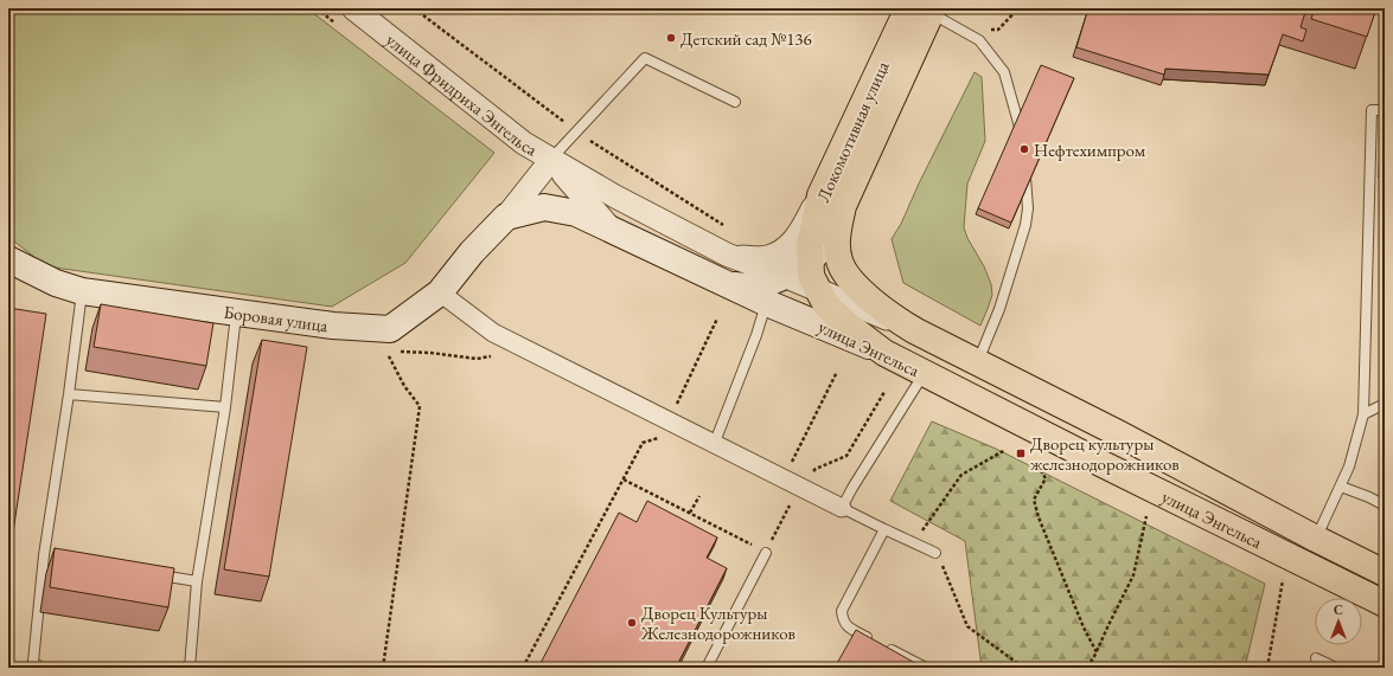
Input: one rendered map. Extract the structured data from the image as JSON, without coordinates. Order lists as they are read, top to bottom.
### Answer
{
  "streets": {
    "main road": ["Локомотивная улица", "Боровая улица", "улица Энгельса"],
    "street": ["улица Фридриха Энгельса"]
  },
  "crossings": [
    ["улица Фридриха Энгельса", "Боровая улица"],
    ["улица Фридриха Энгельса", "улица Энгельса"],
    ["Локомотивная улица", "улица Энгельса"],
    ["Боровая улица", "улица Энгельса"]
  ],
  "places": {
    "other": ["Детский сад №136", "Нефтехимпром", "Дворец Культуры Железнодорожников"],
    "transit": ["Дворец культуры железнодорожников"]
  },
  "north": "top"
}
